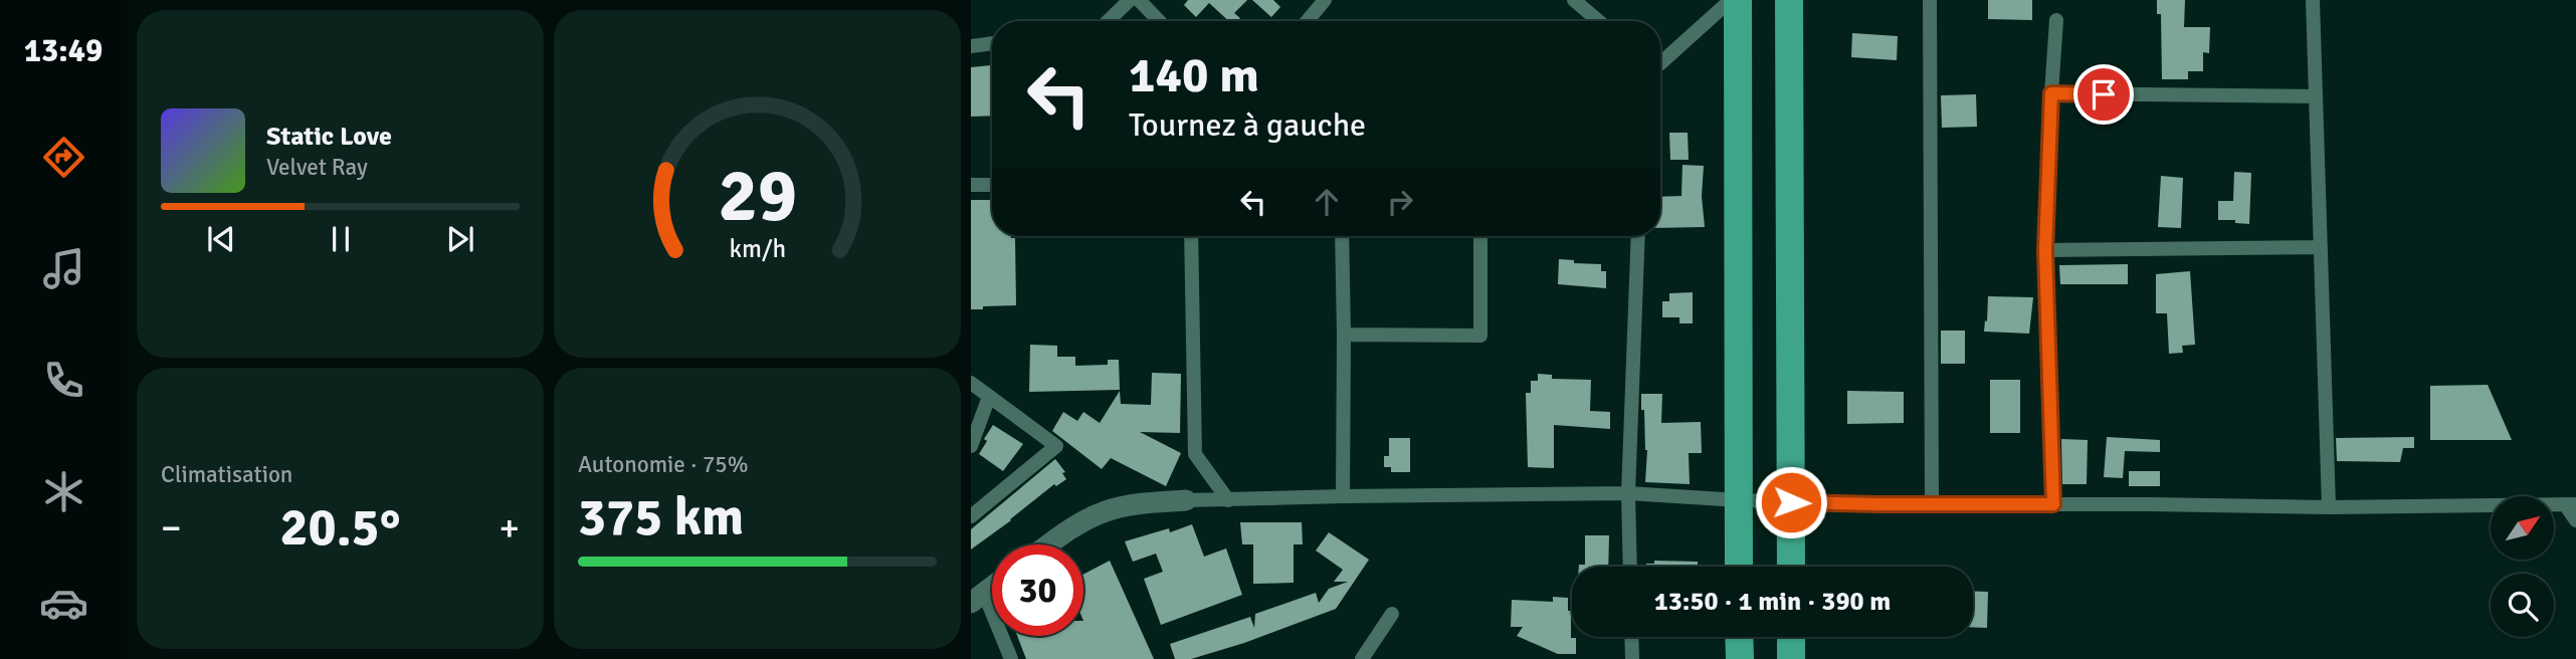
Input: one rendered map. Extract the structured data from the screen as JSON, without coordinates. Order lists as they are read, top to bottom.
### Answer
{
  "north": "top right",
  "page": {
    "tabs": "13:49",
    "turn": ["140 m", "Tournez à gauche"],
    "song": ["Static Love", "Velvet Ray"],
    "tile": [
      "Climatisation",
      ["Autonomie · 75%", "375 km"]
    ],
    "heat": ["−", "20.5°", "+"],
    "limit": "30",
    "trip": "13:50 · 1 min · 390 m",
    "gauge": ["29", "km/h"]
  }
}
